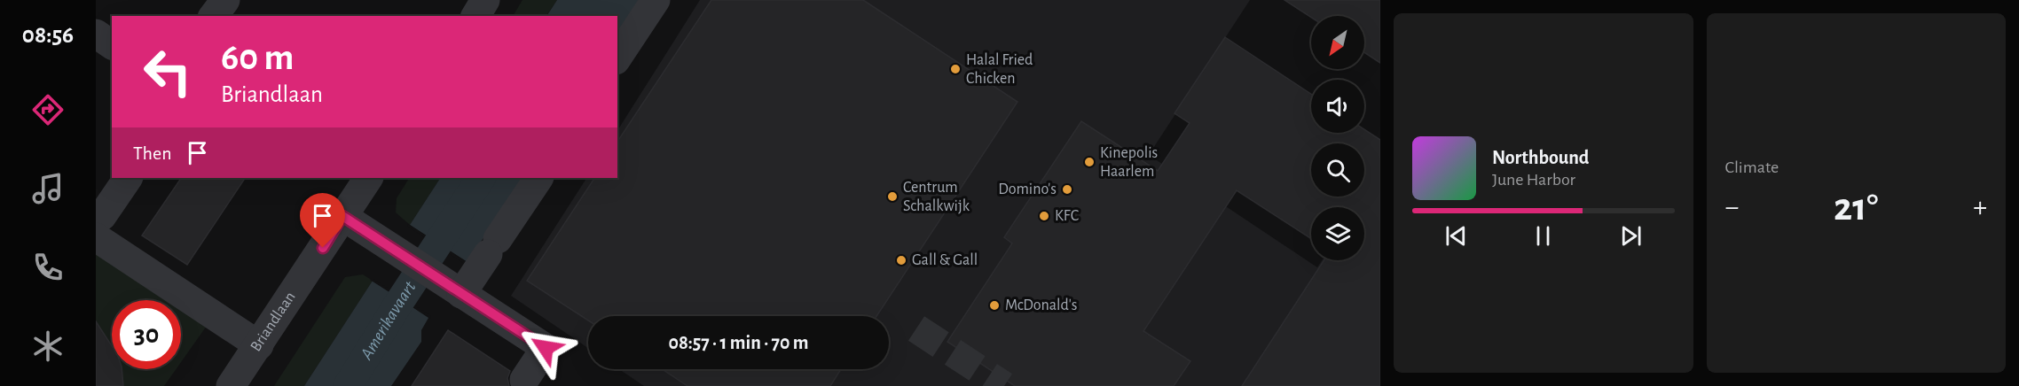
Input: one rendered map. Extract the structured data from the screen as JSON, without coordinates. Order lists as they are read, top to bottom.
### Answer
{
  "streets": {
    "street": ["Briandlaan"]
  },
  "water": ["Amerikavaart"],
  "places": [
    "Halal Fried Chicken",
    "Kinepolis Haarlem",
    "Domino's",
    "Centrum Schalkwijk",
    "KFC",
    "Gall & Gall",
    "McDonald's"
  ],
  "north": "bottom left",
  "page": {
    "tabs": "08:56",
    "tile": "Climate",
    "turn": ["60 m", "Briandlaan"],
    "then": "Then",
    "song": ["Northbound", "June Harbor"],
    "heat": ["−", "21°", "+"],
    "limit": "30",
    "trip": "08:57 · 1 min · 70 m"
  }
}
